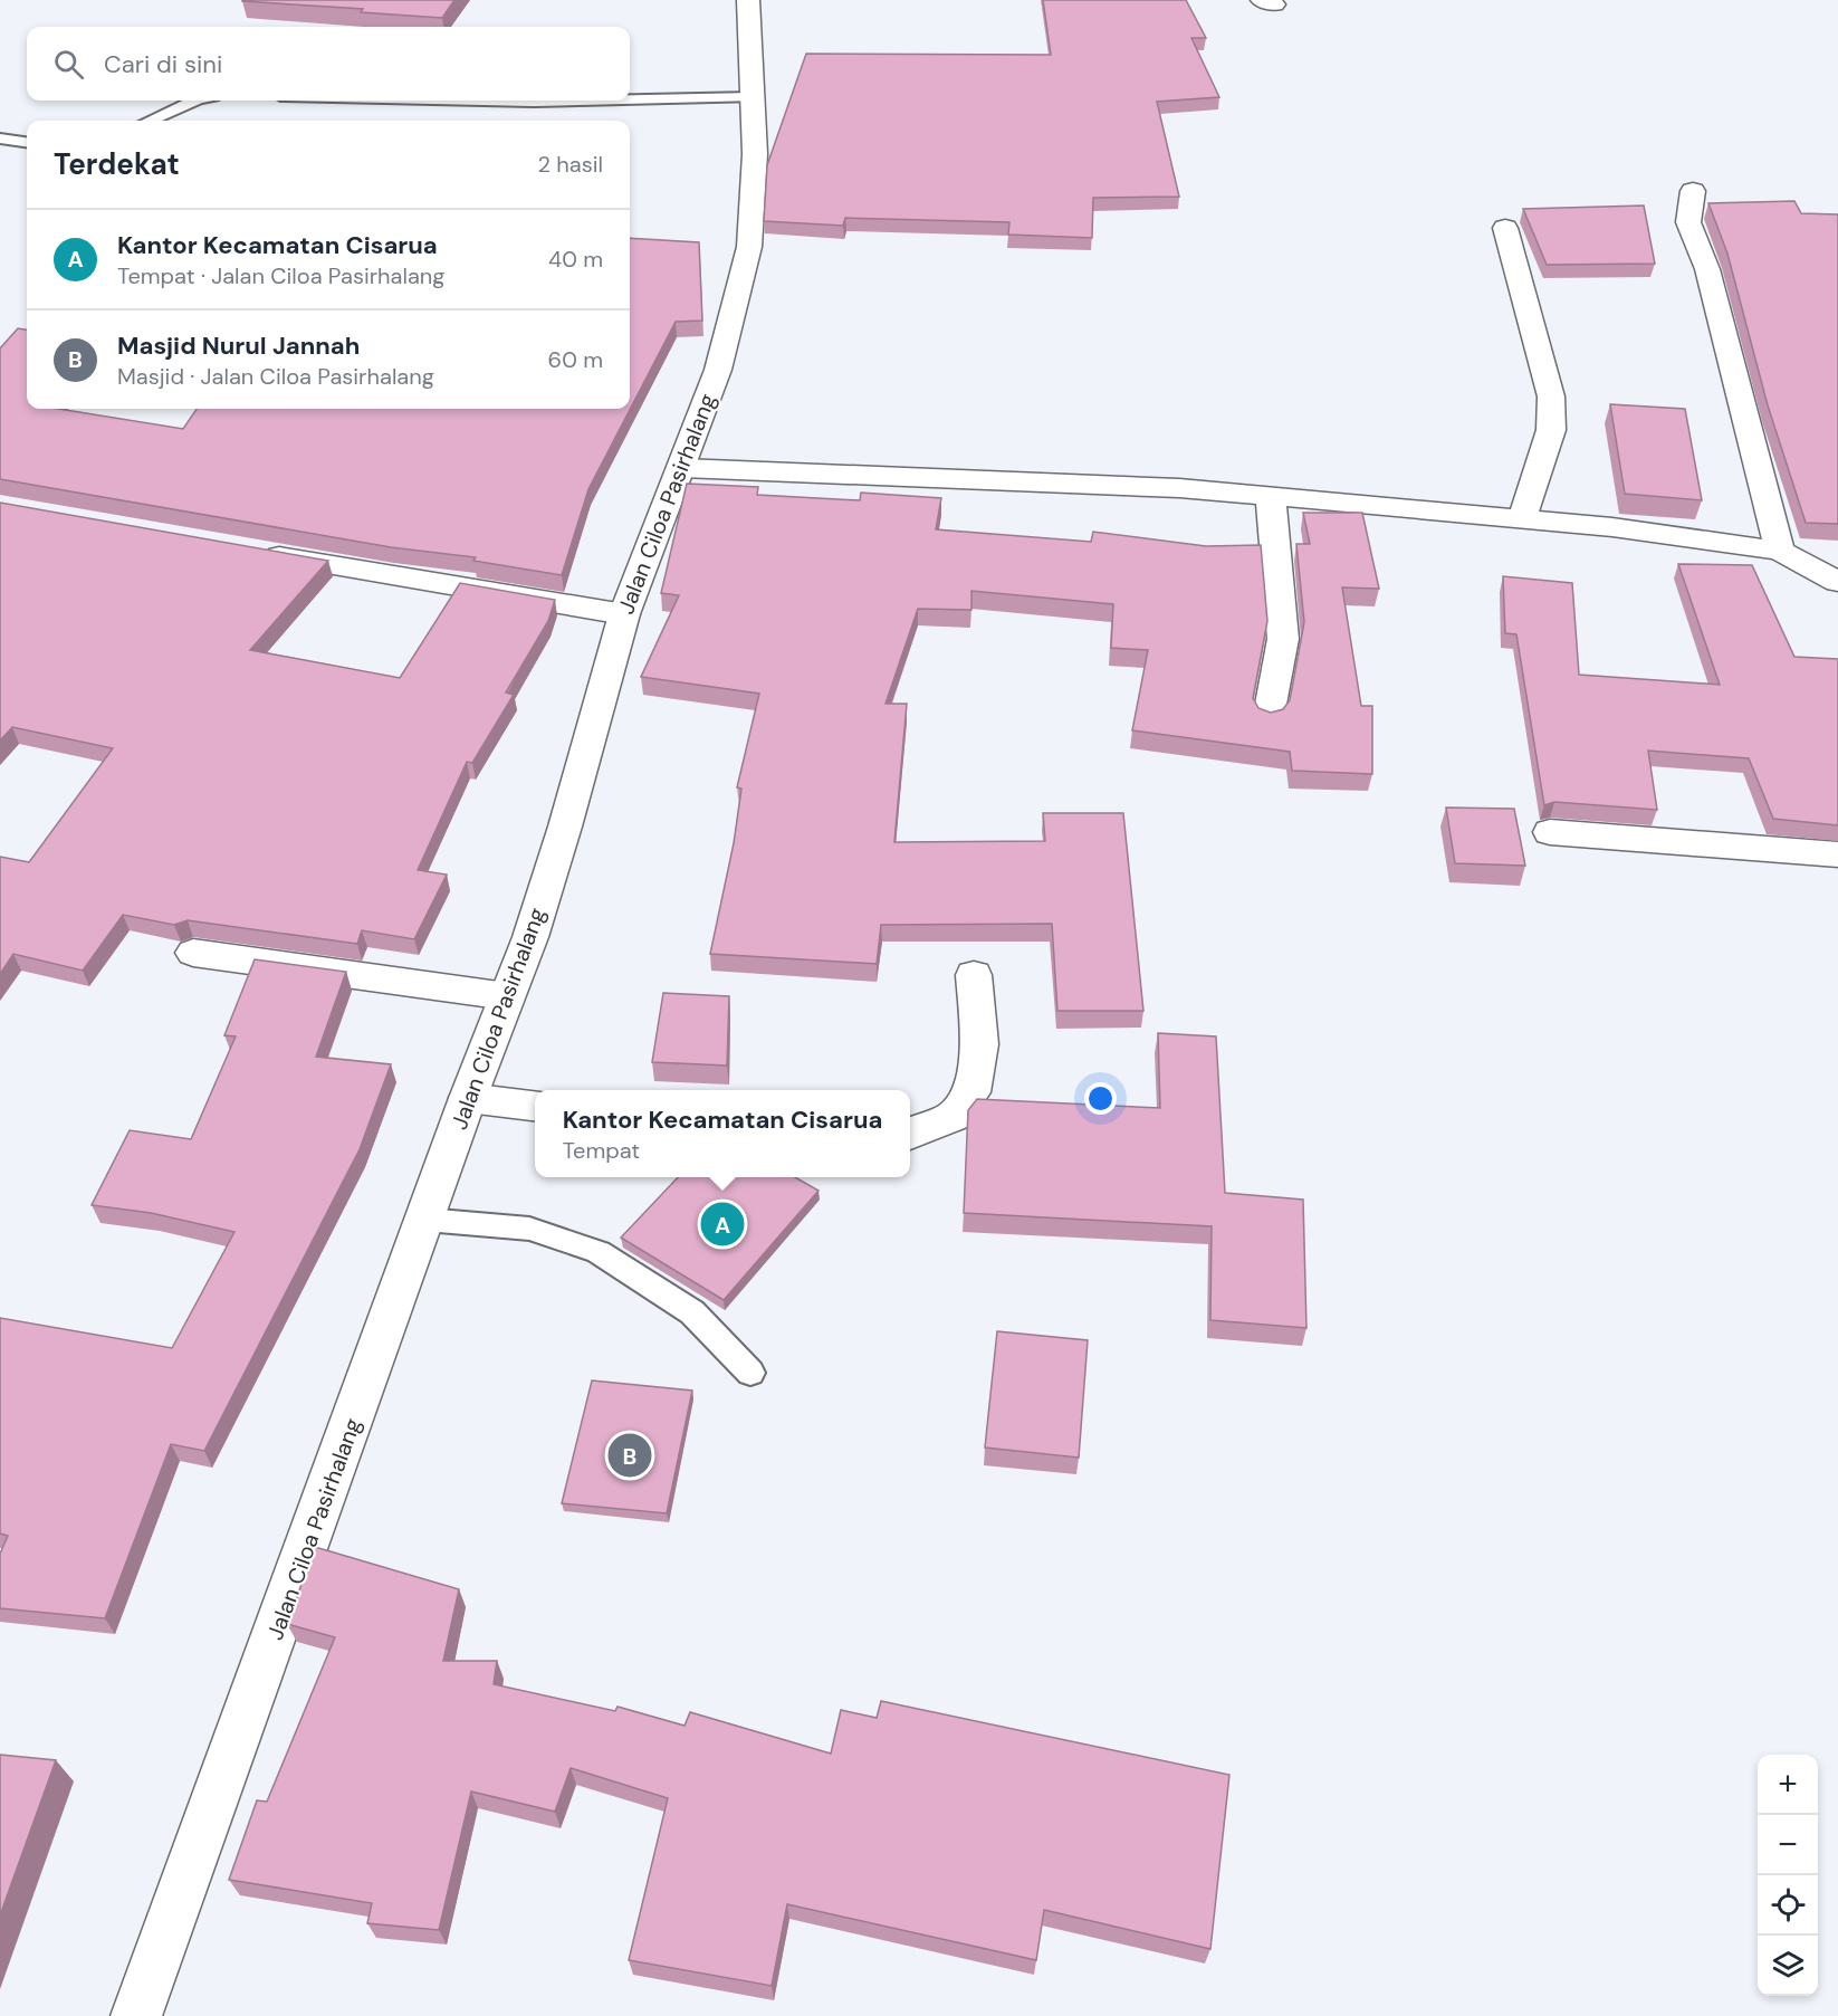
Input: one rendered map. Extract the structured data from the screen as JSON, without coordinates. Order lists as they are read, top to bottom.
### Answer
{
  "streets": {
    "street": ["Jalan Ciloa Pasirhalang"]
  },
  "page": {
    "search": "Cari di sini",
    "heading": ["Terdekat", "2 hasil"],
    "list": [
      {
        "mark": "A",
        "name": "Kantor Kecamatan Cisarua",
        "note": "Tempat · Jalan Ciloa Pasirhalang",
        "value": "40 m"
      },
      {
        "mark": "B",
        "name": "Masjid Nurul Jannah",
        "note": "Masjid · Jalan Ciloa Pasirhalang",
        "value": "60 m"
      }
    ],
    "popup": ["Kantor Kecamatan Cisarua", "Tempat"],
    "pins": ["A", "B"],
    "map_buttons": ["+", "−"]
  }
}
